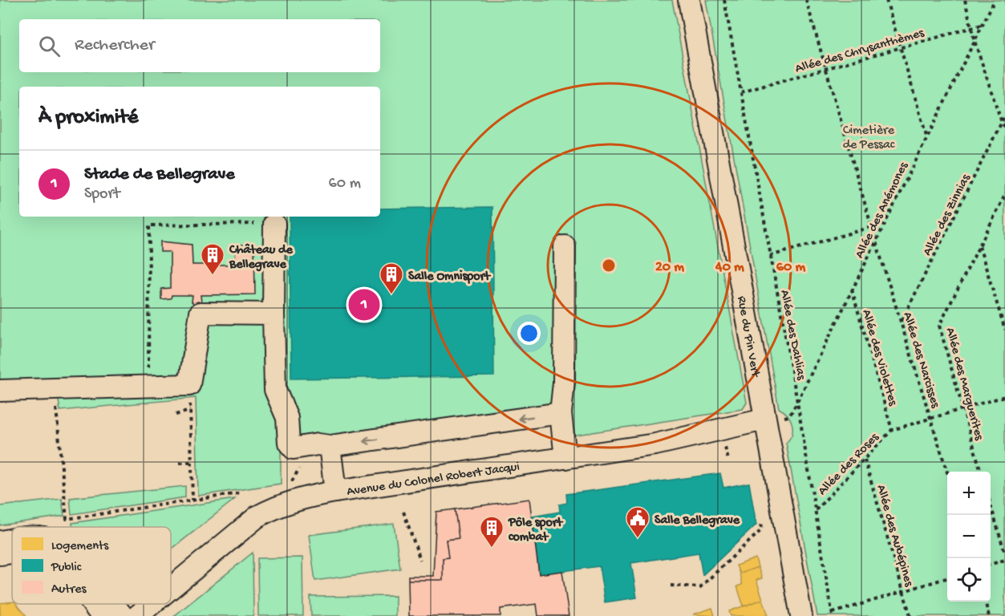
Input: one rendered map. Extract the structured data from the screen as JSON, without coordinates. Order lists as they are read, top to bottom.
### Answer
{
  "streets": {
    "street": ["Rue du Pin Vert", "Avenue du Colonel Robert Jacqui"],
    "path": [
      "Allée des Chrysanthèmes",
      "Allée des Anémones",
      "Allée des Zinnias",
      "Allée des Dahlias",
      "Allée des Violettes",
      "Allée des Narcisses",
      "Allée des Marguerites",
      "Allée des Roses",
      "Allée des Aubépines"
    ]
  },
  "crossings": [
    ["Allée des Chrysanthèmes", "Allée des Anémones"],
    ["Allée des Chrysanthèmes", "Allée des Dahlias"],
    ["Allée des Chrysanthèmes", "Allée des Narcisses"],
    ["Allée des Anémones", "Allée des Dahlias"],
    ["Allée des Anémones", "Rue du Pin Vert"],
    ["Allée des Anémones", "Allée des Violettes"],
    ["Allée des Anémones", "Allée des Narcisses"],
    ["Allée des Anémones", "Avenue du Colonel Robert Jacqui"],
    ["Allée des Zinnias", "Allée des Narcisses"],
    ["Allée des Dahlias", "Allée des Roses"],
    ["Rue du Pin Vert", "Avenue du Colonel Robert Jacqui"],
    ["Allée des Violettes", "Allée des Roses"],
    ["Allée des Narcisses", "Allée des Roses"],
    ["Allée des Marguerites", "Allée des Roses"],
    ["Allée des Roses", "Allée des Aubépines"]
  ],
  "parks": ["Cimetière de Pessac"],
  "places": {
    "building": ["Château de Bellegrave", "Salle Omnisport", "Pôle sport combat"],
    "public building": ["Salle Bellegrave"]
  },
  "legend": ["Logements", "Public", "Autres"],
  "page": {
    "search": "Rechercher",
    "heading": "À proximité",
    "list": [
      {
        "mark": "1",
        "name": "Stade de Bellegrave",
        "note": "Sport",
        "value": "60 m"
      }
    ],
    "pins": "1",
    "map_buttons": ["+", "−"]
  },
  "rings": ["20 m", "40 m", "60 m"]
}
